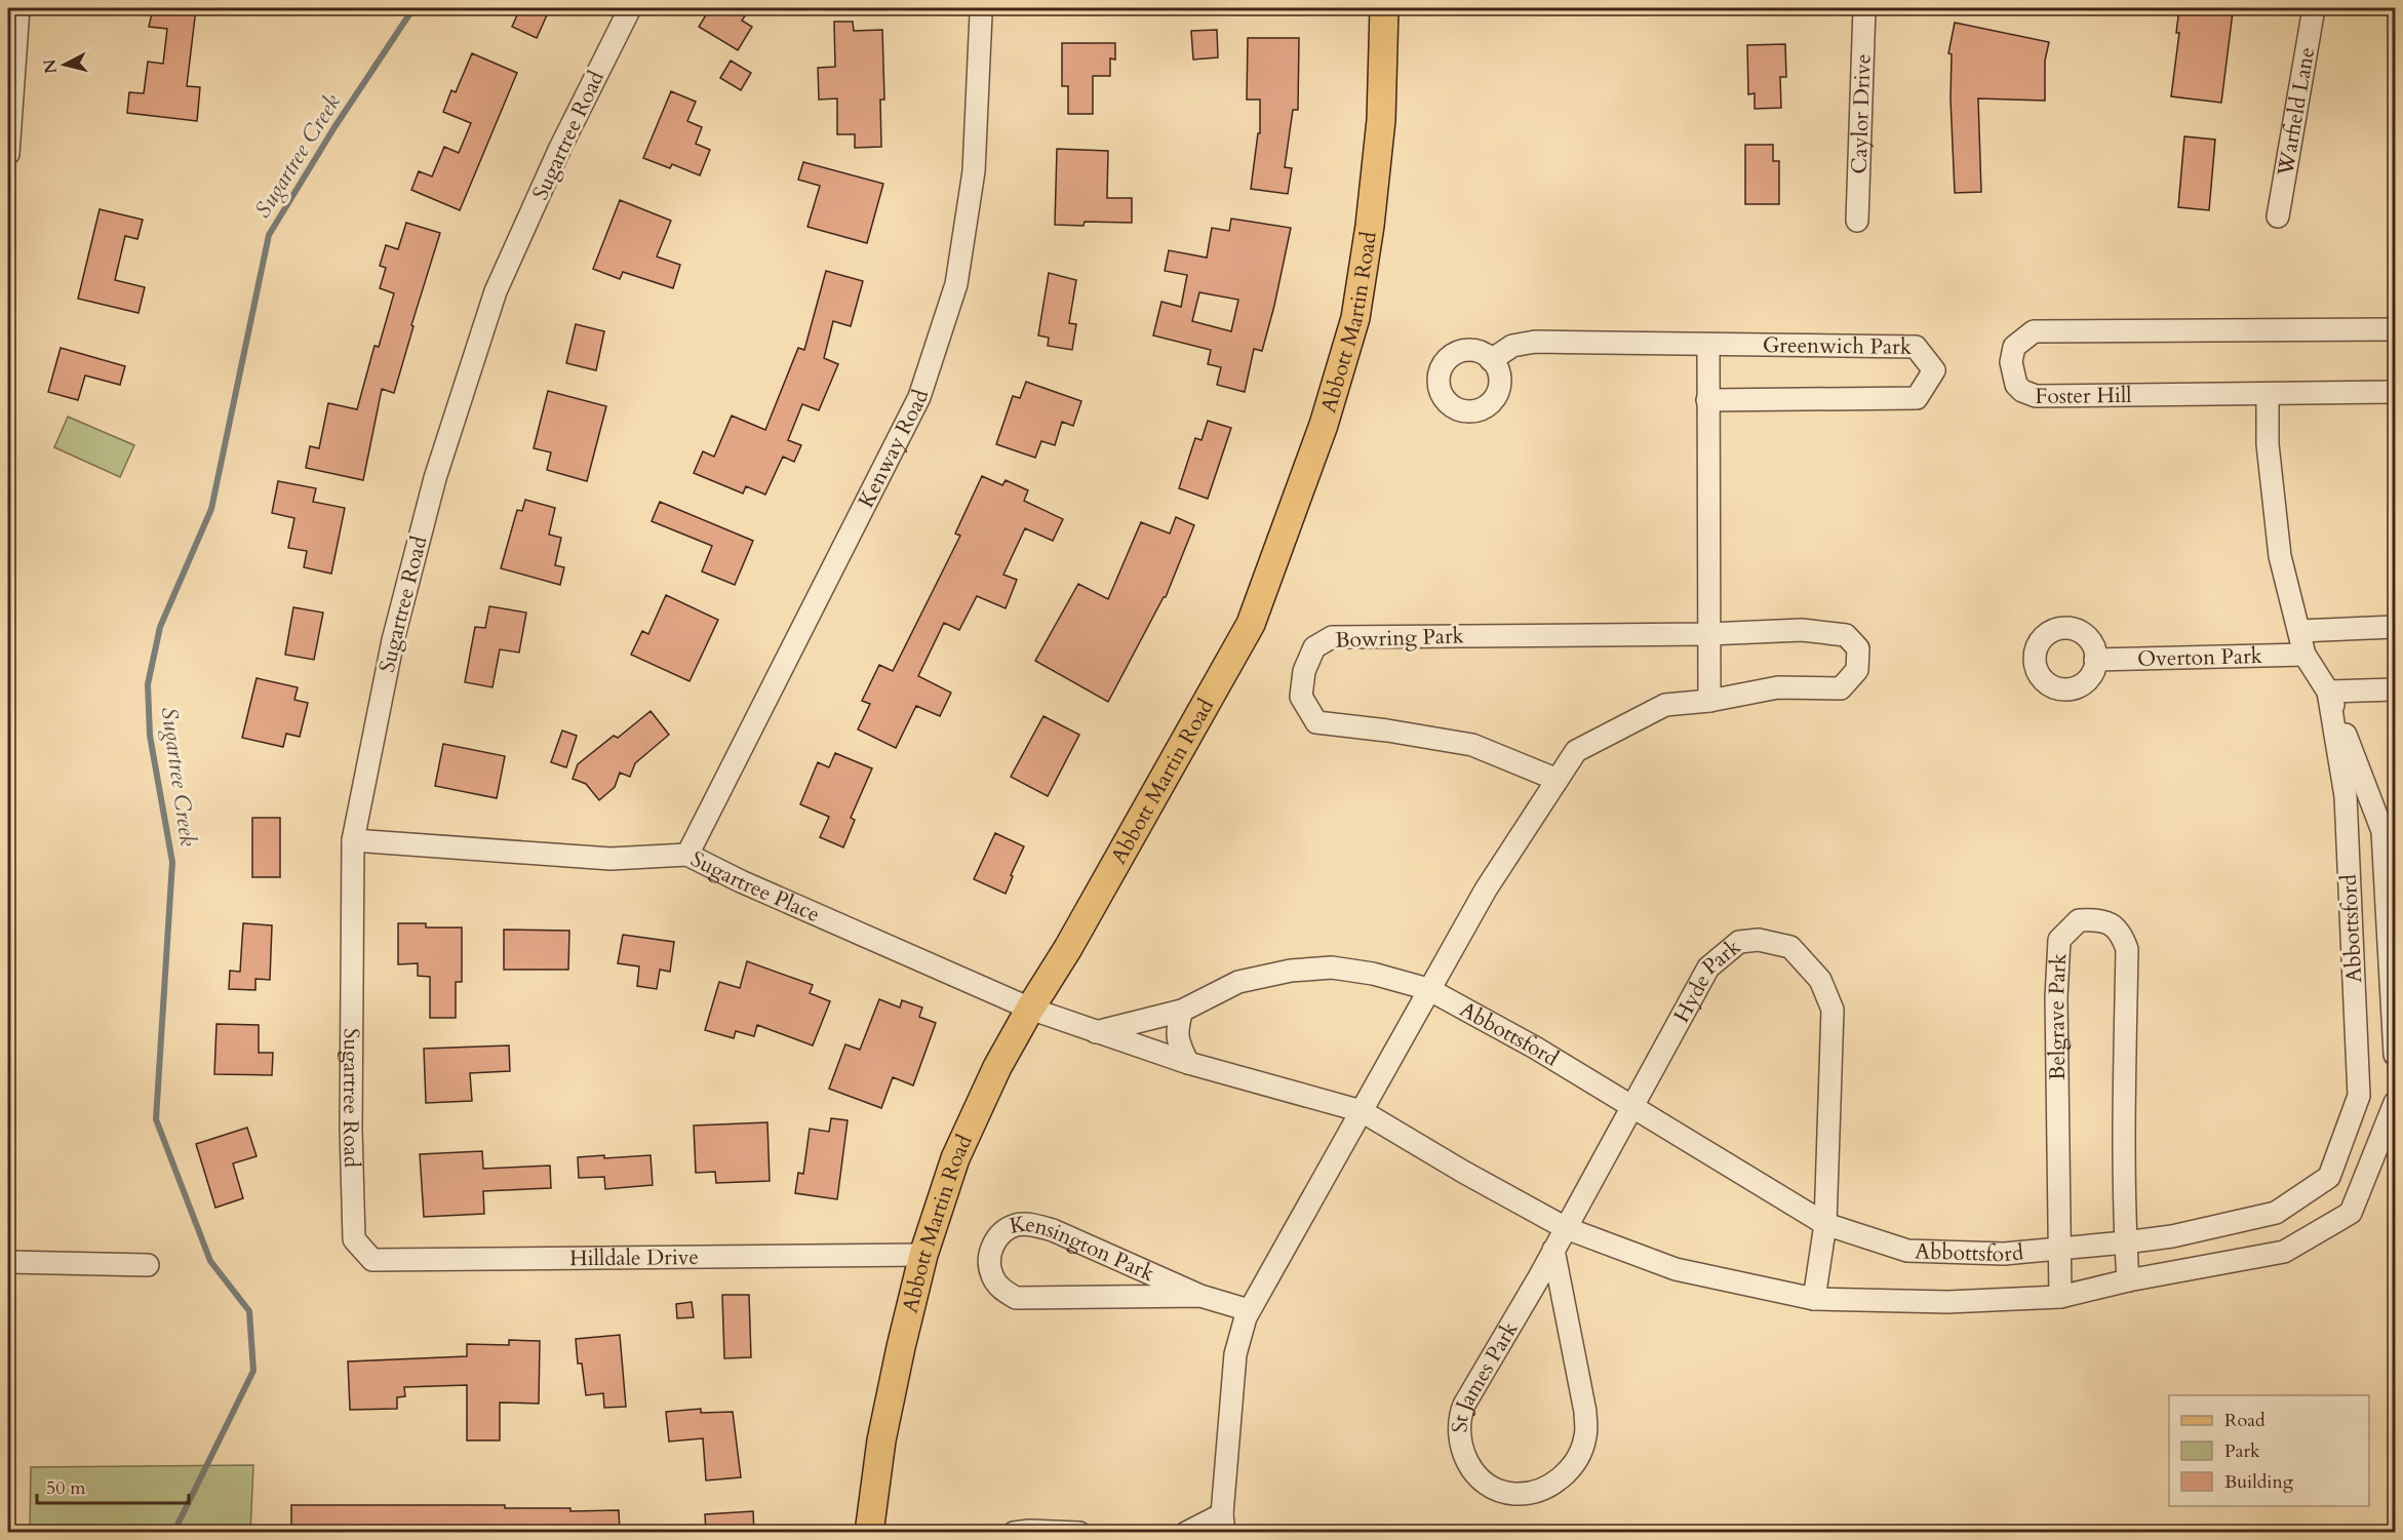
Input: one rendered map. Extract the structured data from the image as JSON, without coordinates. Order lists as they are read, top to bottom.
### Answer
{
  "streets": {
    "main road": ["Abbott Martin Road"],
    "street": [
      "Warfield Lane",
      "Caylor Drive",
      "Sugartree Road",
      "Greenwich Park",
      "Foster Hill",
      "Kenway Road",
      "Bowring Park",
      "Overton Park",
      "Sugartree Place",
      "Abbottsford",
      "Hyde Park",
      "Belgrave Park",
      "Kensington Park",
      "Hilldale Drive",
      "St James Park"
    ]
  },
  "crossings": [
    ["Sugartree Road", "Sugartree Place"],
    ["Sugartree Road", "Hilldale Drive"],
    ["Abbott Martin Road", "Sugartree Place"],
    ["Abbott Martin Road", "Hilldale Drive"],
    ["Foster Hill", "Abbottsford"],
    ["Kenway Road", "Sugartree Place"],
    ["Bowring Park", "Abbottsford"],
    ["Overton Park", "Abbottsford"],
    ["Abbottsford", "Hyde Park"],
    ["Abbottsford", "Belgrave Park"],
    ["Hyde Park", "St James Park"]
  ],
  "water": ["Sugartree Creek"],
  "legend": ["Road", "Park", "Building"],
  "scale_bar": "50 m",
  "north": "left"
}
